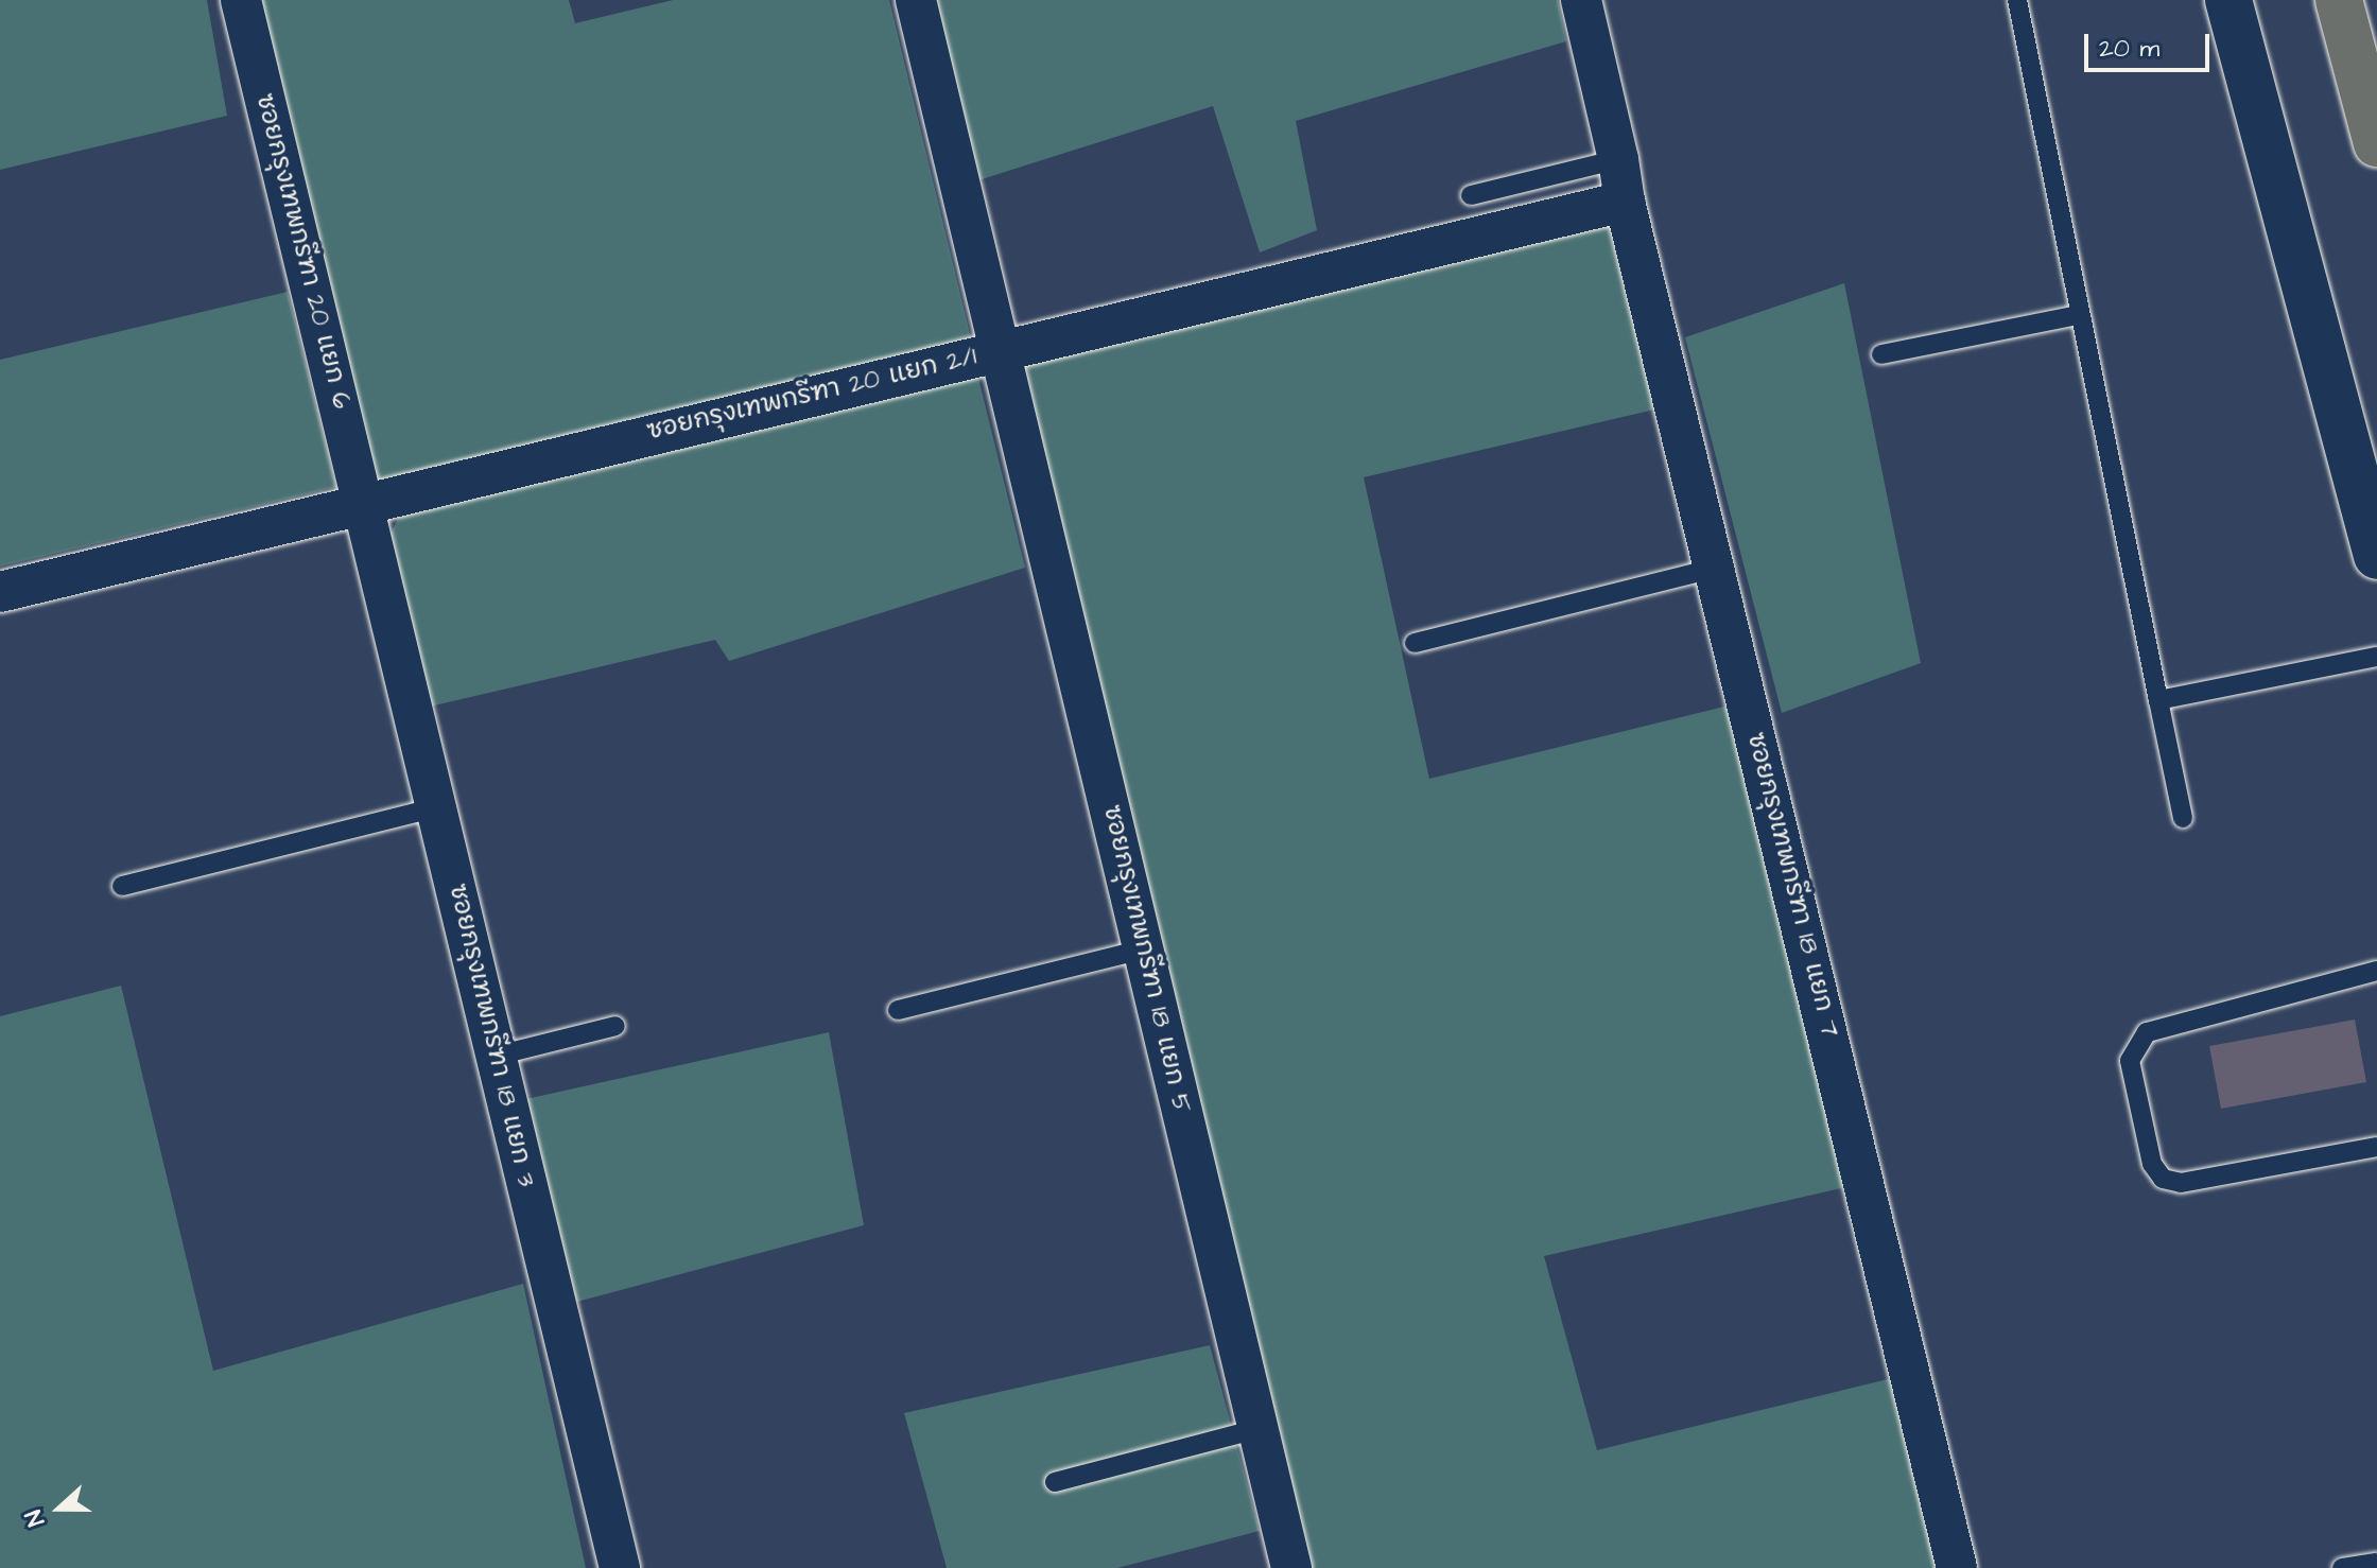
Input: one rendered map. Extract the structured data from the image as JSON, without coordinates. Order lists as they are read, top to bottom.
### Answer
{
  "streets": {
    "street": [
      "ซอยกรุงเทพกรีฑา 20 แยก 6",
      "ซอยกรุงเทพกรีฑา 20 แยก 2/1",
      "ซอยกรุงเทพกรีฑา 18 แยก 7",
      "ซอยกรุงเทพกรีฑา 18 แยก 5",
      "ซอยกรุงเทพกรีฑา 18 แยก 3"
    ]
  },
  "crossings": [
    ["ซอยกรุงเทพกรีฑา 20 แยก 6", "ซอยกรุงเทพกรีฑา 20 แยก 2/1"],
    ["ซอยกรุงเทพกรีฑา 20 แยก 6", "ซอยกรุงเทพกรีฑา 18 แยก 3"],
    ["ซอยกรุงเทพกรีฑา 20 แยก 2/1", "ซอยกรุงเทพกรีฑา 18 แยก 7"],
    ["ซอยกรุงเทพกรีฑา 20 แยก 2/1", "ซอยกรุงเทพกรีฑา 18 แยก 5"],
    ["ซอยกรุงเทพกรีฑา 20 แยก 2/1", "ซอยกรุงเทพกรีฑา 18 แยก 3"]
  ],
  "scale_bar": "20 m",
  "north": "left"
}
